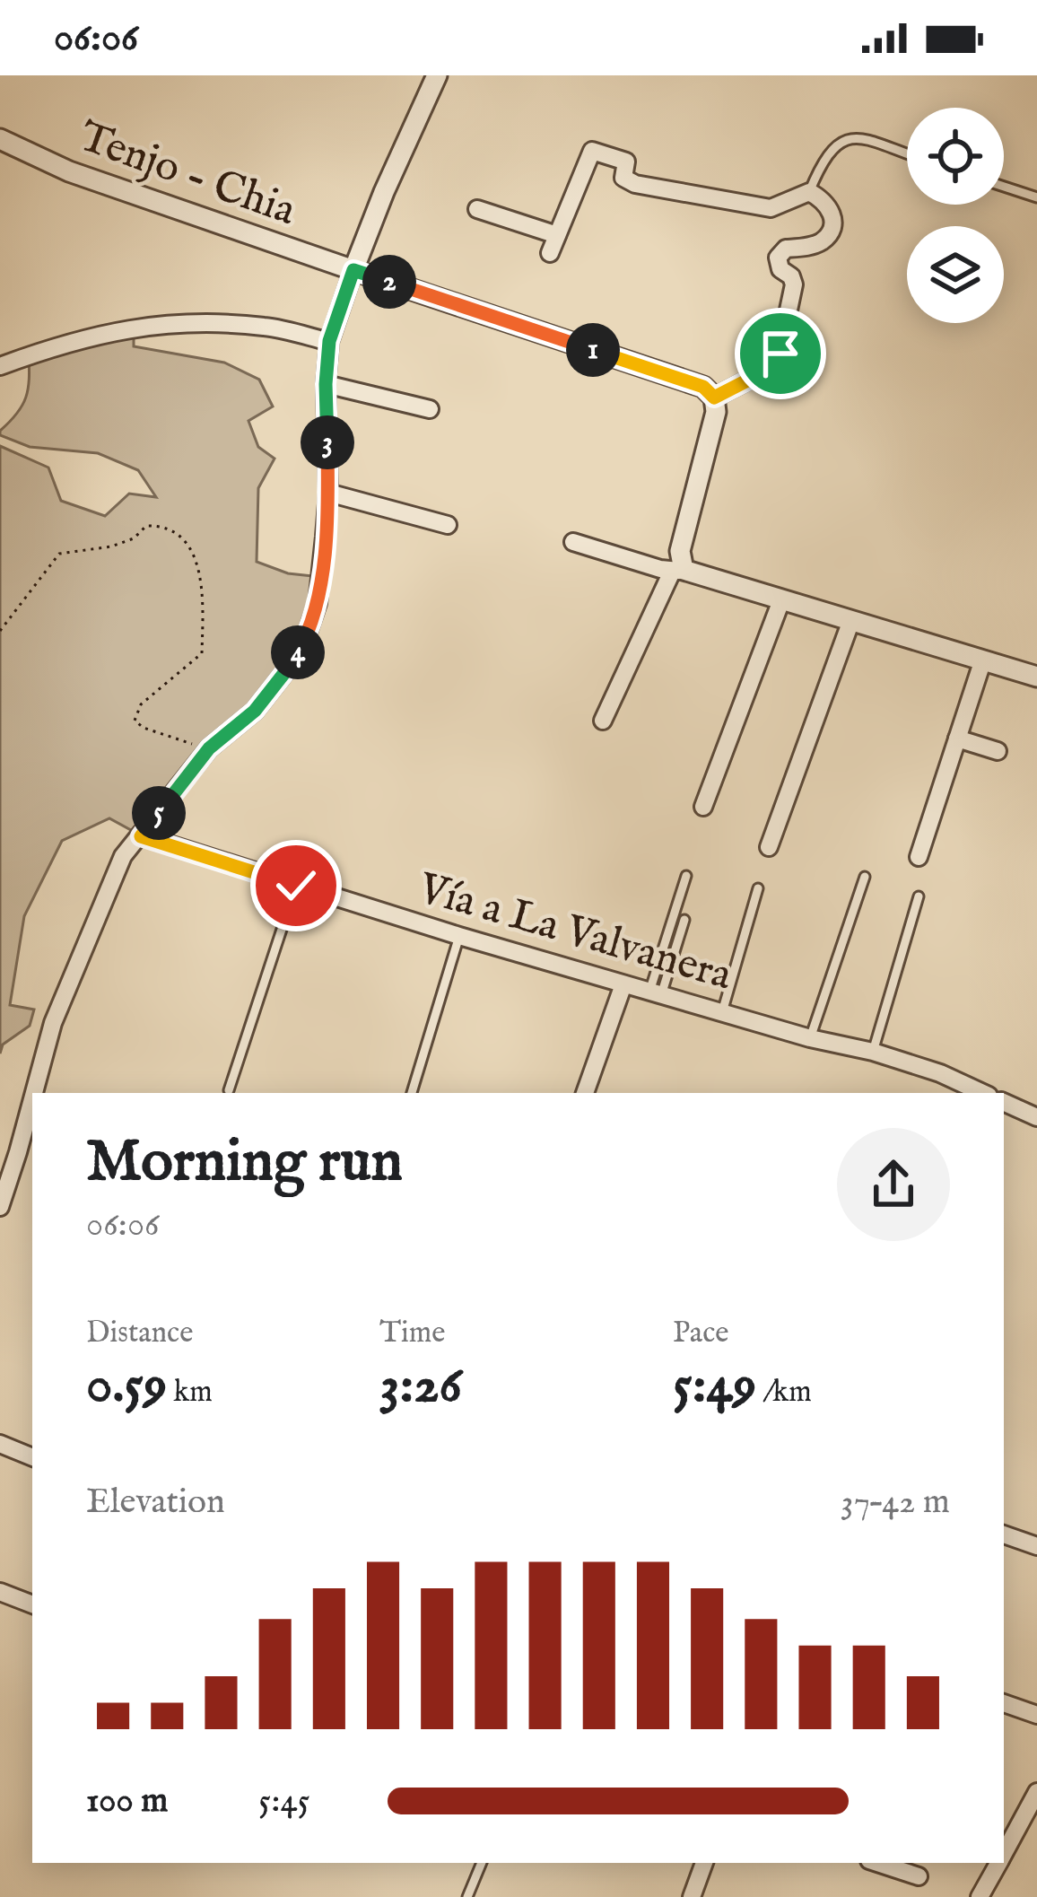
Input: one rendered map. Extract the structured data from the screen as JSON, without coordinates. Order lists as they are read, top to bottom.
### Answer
{
  "streets": {
    "street": ["Tenjo - Chia", "Vía a La Valvanera"]
  },
  "page": {
    "status": "06:06",
    "pins": [
      "2",
      "1",
      "3",
      "4",
      "5"
    ],
    "heading": ["Morning run", "06:06"],
    "stats": [
      ["Distance", "0.59 km"],
      ["Time", "3:26"],
      ["Pace", "5:49 /km"]
    ],
    "chart": ["Elevation", "37–42 m"],
    "list": [
      {
        "name": "100 m",
        "note": "5:45"
      }
    ]
  }
}
